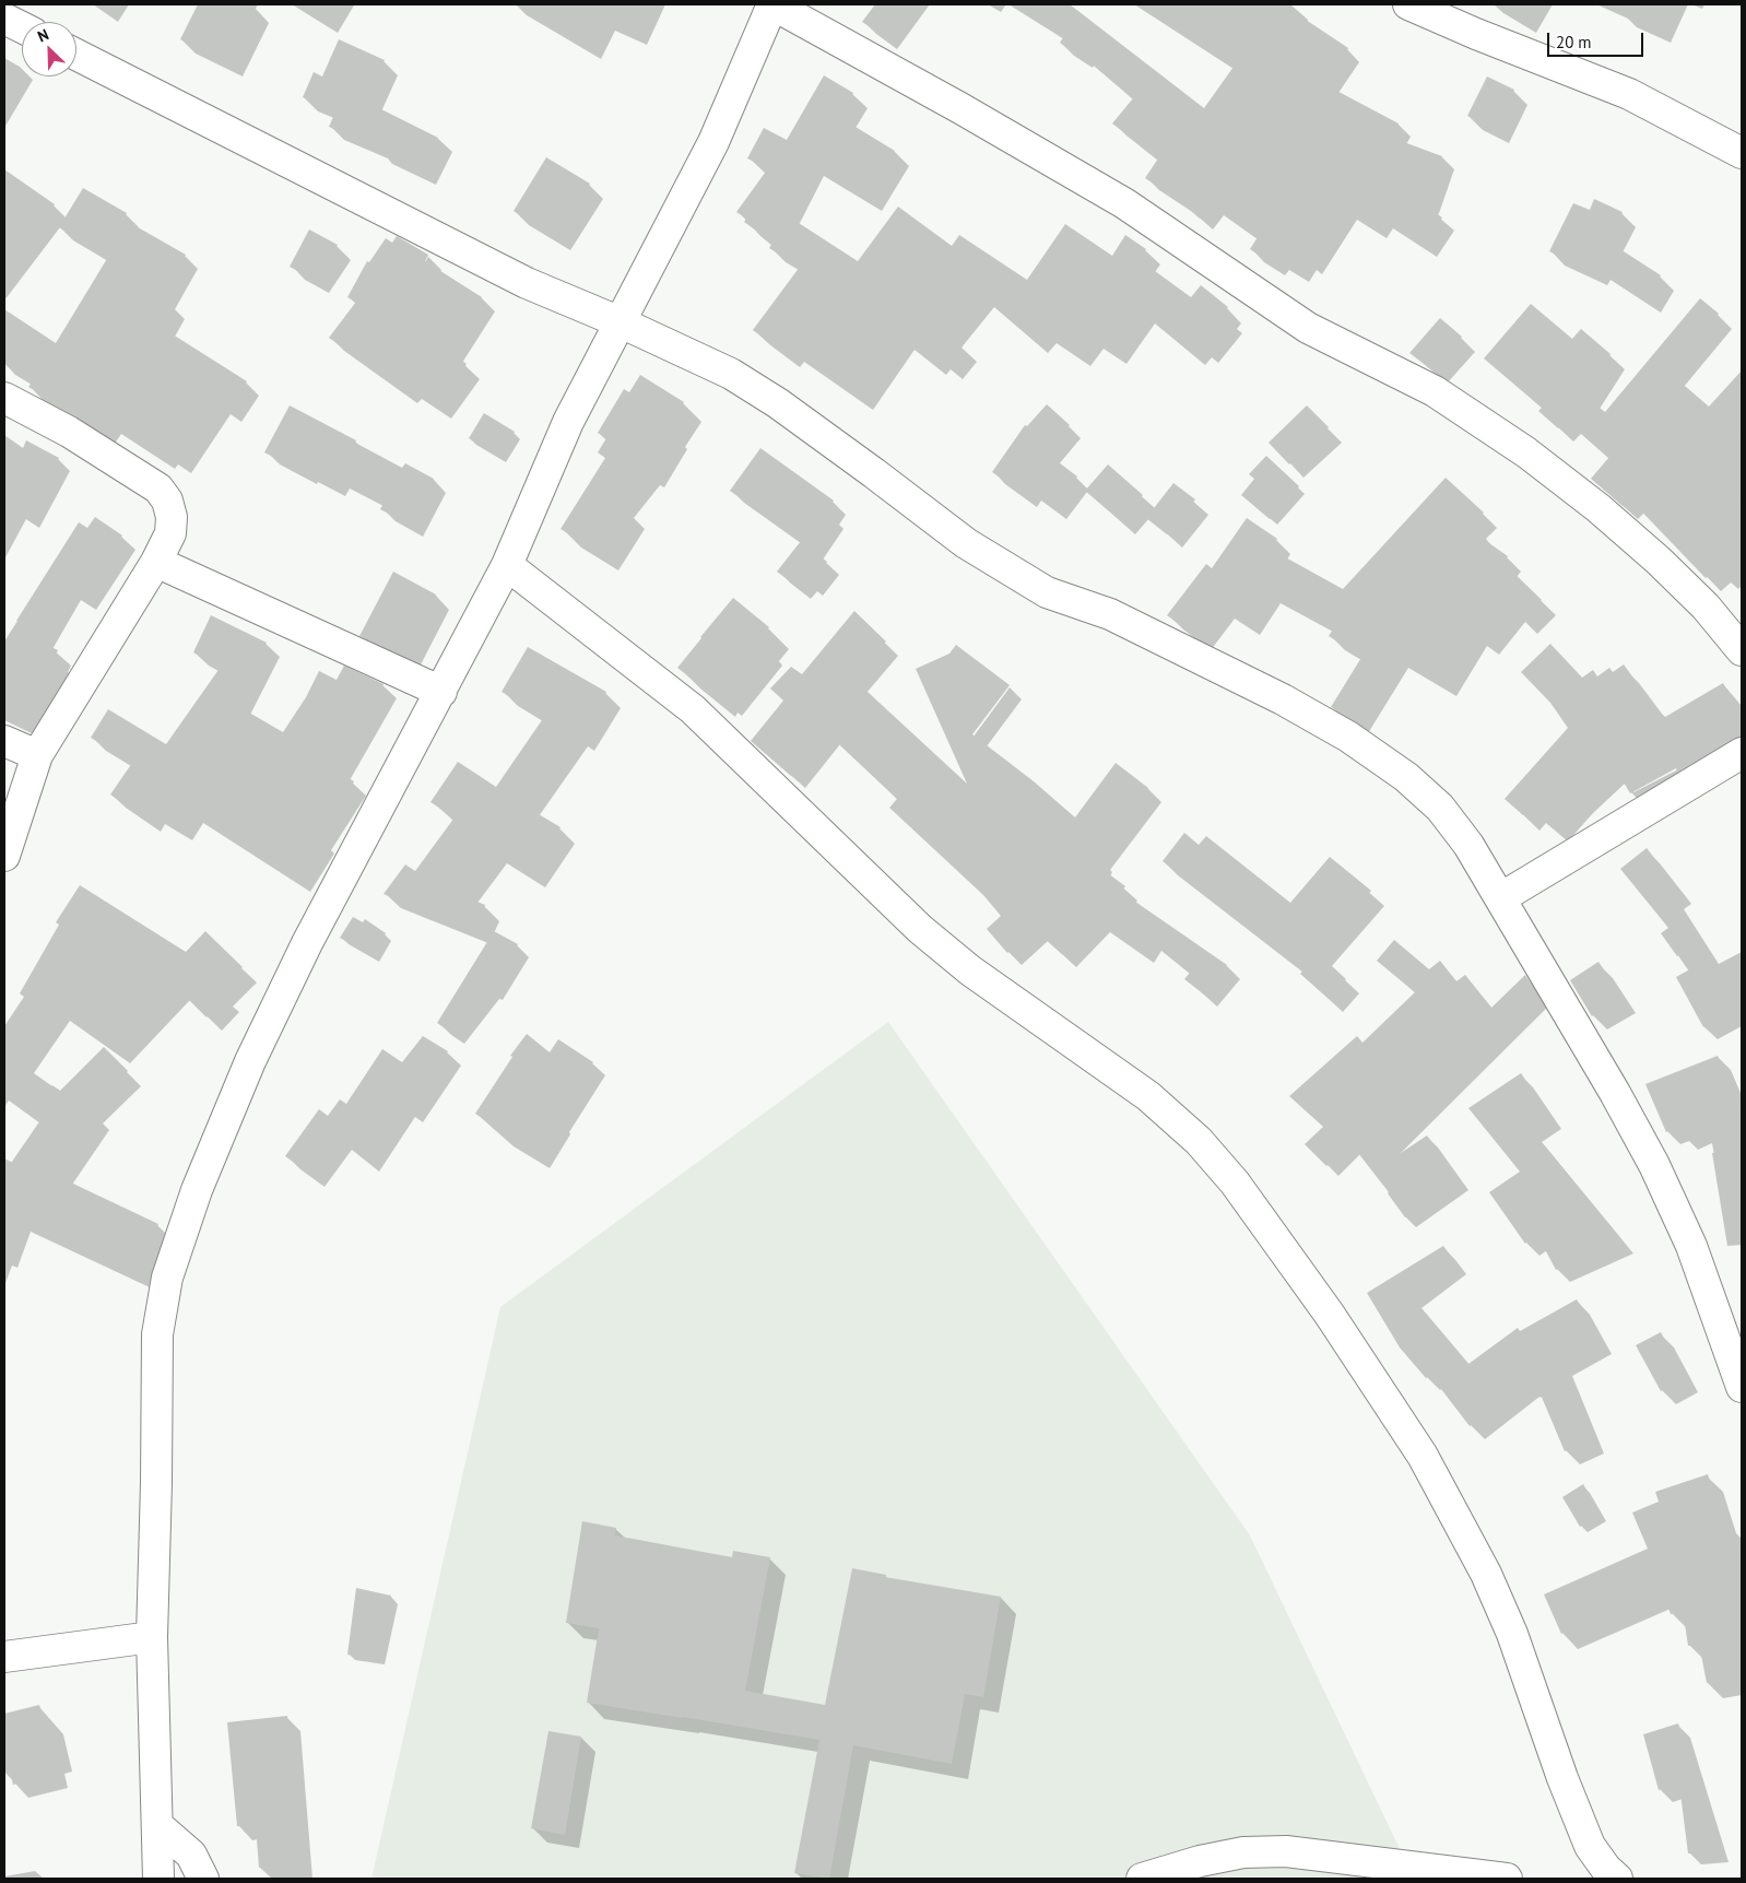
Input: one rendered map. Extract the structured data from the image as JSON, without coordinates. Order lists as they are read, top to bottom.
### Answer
{
  "scale_bar": "20 m",
  "north": "top left"
}
